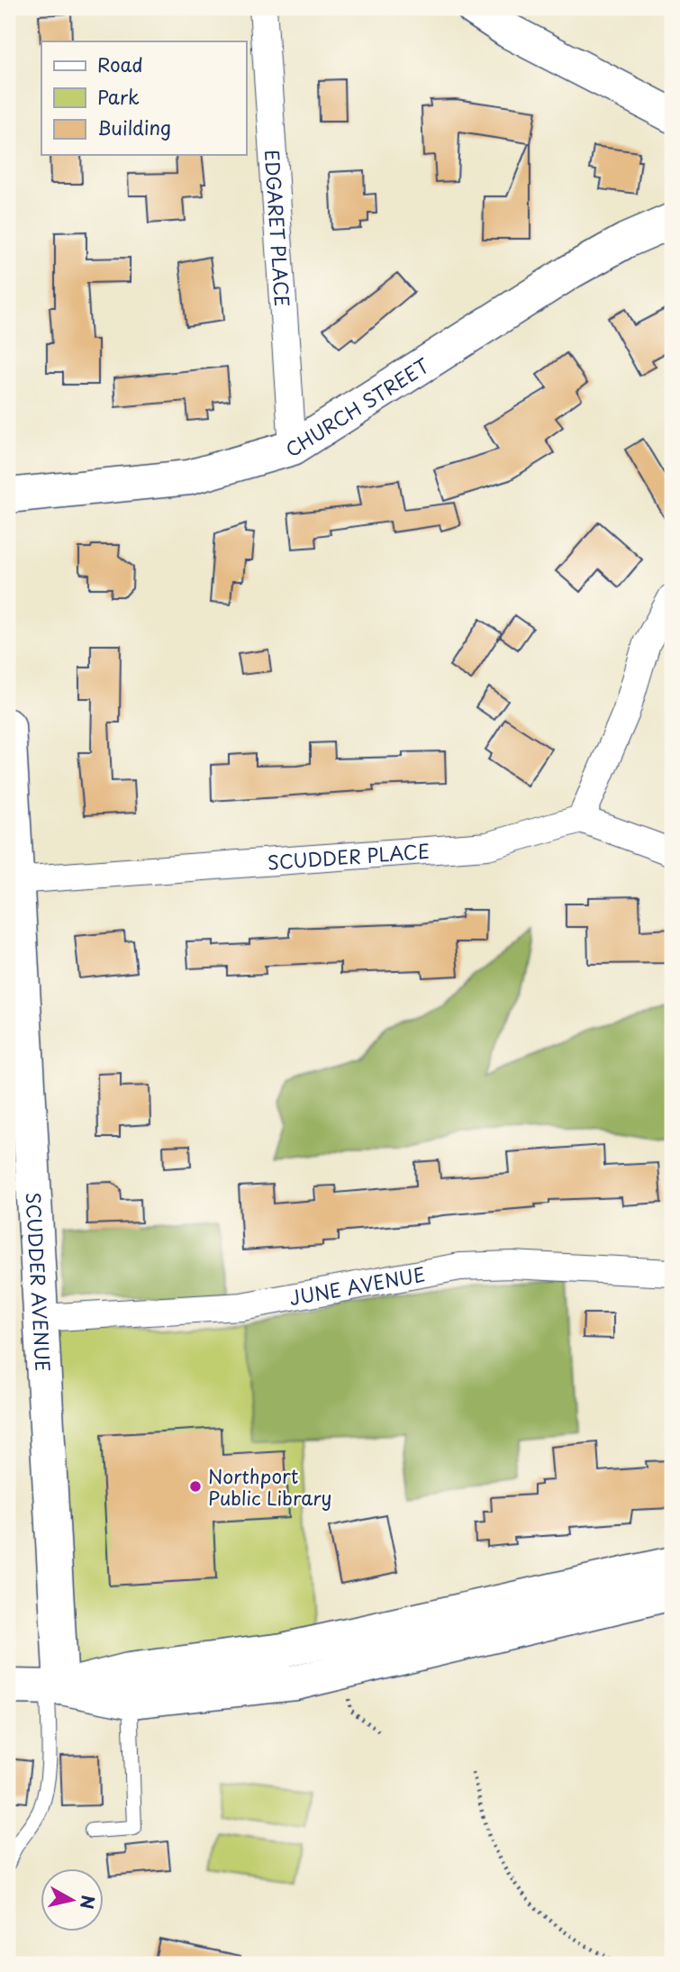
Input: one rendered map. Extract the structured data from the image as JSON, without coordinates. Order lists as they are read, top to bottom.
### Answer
{
  "streets": {
    "street": [
      "EDGARET PLACE",
      "CHURCH STREET",
      "SCUDDER PLACE",
      "SCUDDER AVENUE",
      "JUNE AVENUE"
    ]
  },
  "crossings": [
    ["EDGARET PLACE", "CHURCH STREET"],
    ["SCUDDER PLACE", "SCUDDER AVENUE"],
    ["SCUDDER AVENUE", "JUNE AVENUE"]
  ],
  "places": ["Northport Public Library"],
  "legend": ["Road", "Park", "Building"],
  "north": "right"
}
